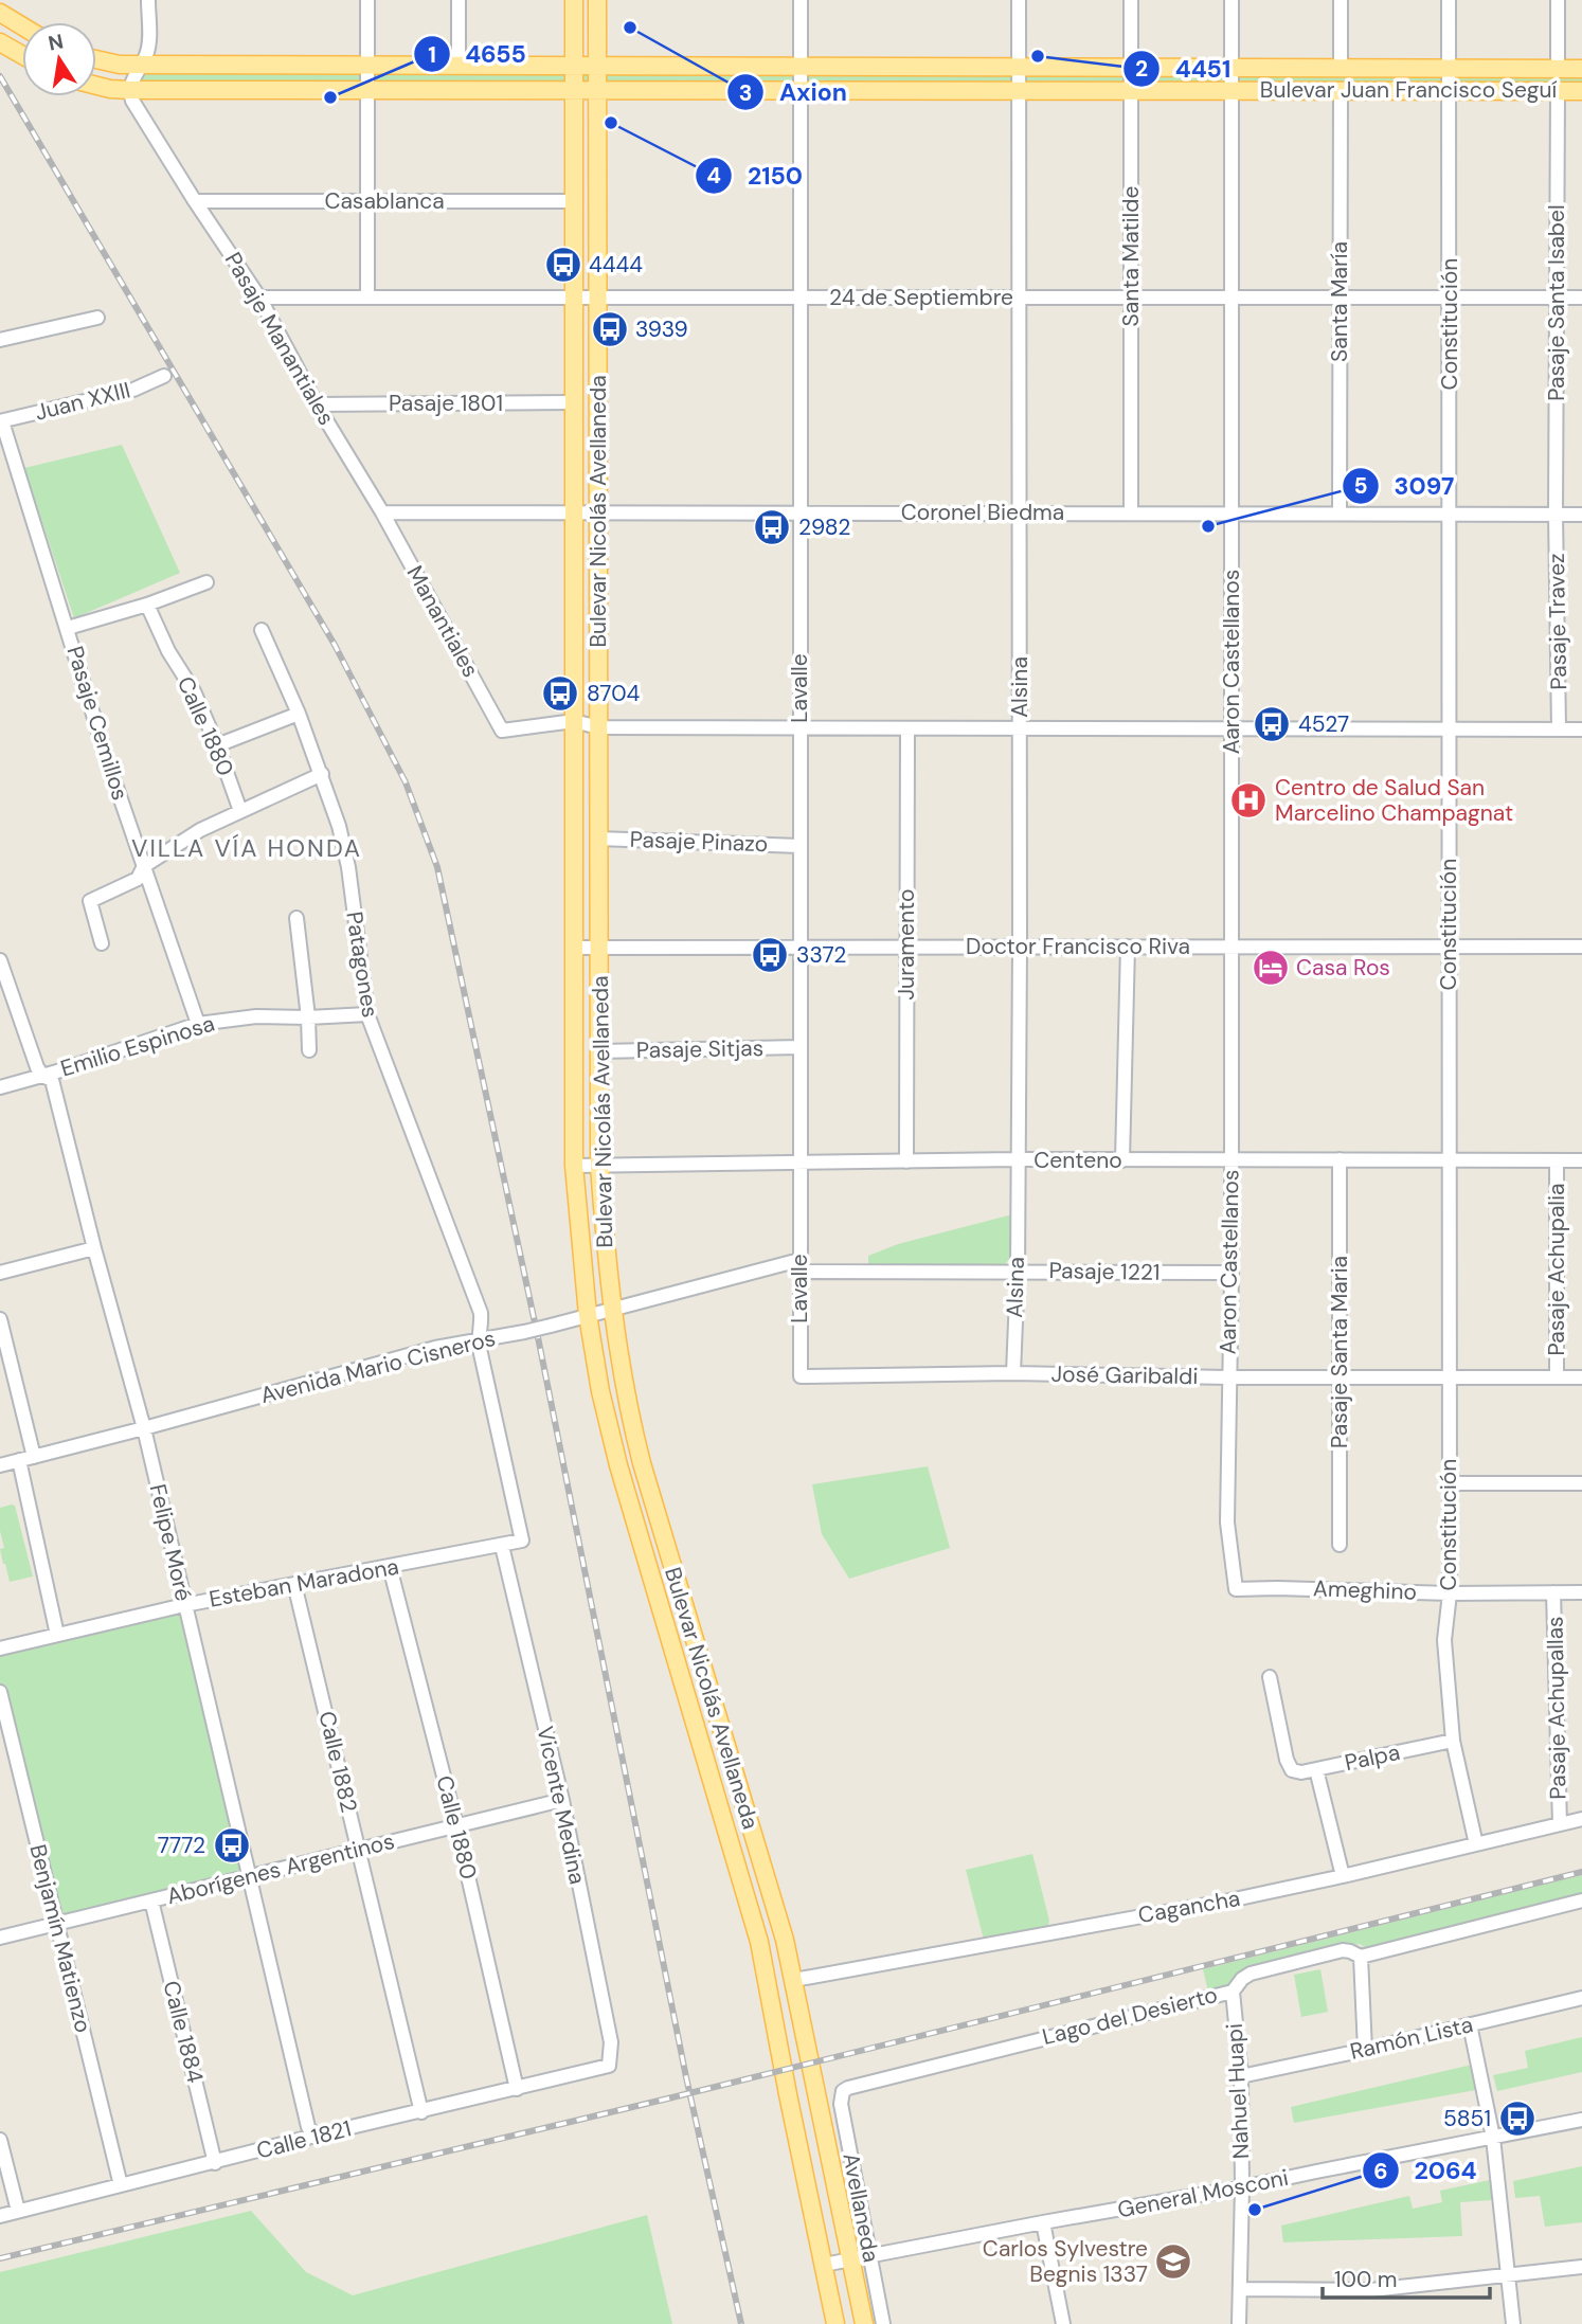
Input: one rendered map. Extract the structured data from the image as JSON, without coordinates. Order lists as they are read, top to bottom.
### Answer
{
  "streets": {
    "main road": ["Bulevar Juan Francisco Seguí", "Bulevar Nicolás Avellaneda"],
    "street": [
      "Casablanca",
      "Santa Matilde",
      "24 de Septiembre",
      "Santa María",
      "Pasaje Santa Isabel",
      "Constitución",
      "Pasaje Manantiales",
      "Juan XXIII",
      "Pasaje 1801",
      "Coronel Biedma",
      "Manantiales",
      "Pasaje Travez",
      "Aaron Castellanos",
      "Alsina",
      "Lavalle",
      "Pasaje Cemillos",
      "Calle 1880",
      "Pasaje Pinazo",
      "Juramento",
      "Doctor Francisco Riva",
      "Patagones",
      "Emilio Espinosa",
      "Pasaje Sitjas",
      "Centeno",
      "Pasaje Achupalia",
      "Pasaje 1221",
      "Pasaje Santa Maria",
      "Avenida Mario Cisneros",
      "José Garibaldi",
      "Felipe Moré",
      "Esteban Maradona",
      "Ameghino",
      "Pasaje Achupallas",
      "Palpa",
      "Calle 1882",
      "Vicente Medina",
      "Aborígenes Argentinos",
      "Cagancha",
      "Benjamín Matienzo",
      "Lago del Desierto",
      "Calle 1884",
      "Ramón Lista",
      "Nahuel Huapi",
      "Calle 1821",
      "General Mosconi",
      "Avellaneda"
    ]
  },
  "crossings": [
    ["Bulevar Juan Francisco Seguí", "Santa Matilde"],
    ["Bulevar Juan Francisco Seguí", "Santa María"],
    ["Bulevar Juan Francisco Seguí", "Pasaje Santa Isabel"],
    ["Bulevar Juan Francisco Seguí", "Constitución"],
    ["Bulevar Juan Francisco Seguí", "Pasaje Manantiales"],
    ["Bulevar Juan Francisco Seguí", "Bulevar Nicolás Avellaneda"],
    ["Bulevar Juan Francisco Seguí", "Aaron Castellanos"],
    ["Bulevar Juan Francisco Seguí", "Alsina"],
    ["Bulevar Juan Francisco Seguí", "Lavalle"],
    ["Casablanca", "Pasaje Manantiales"],
    ["Casablanca", "Bulevar Nicolás Avellaneda"],
    ["Santa Matilde", "24 de Septiembre"],
    ["Santa Matilde", "Coronel Biedma"],
    ["24 de Septiembre", "Santa María"],
    ["24 de Septiembre", "Pasaje Santa Isabel"],
    ["24 de Septiembre", "Constitución"],
    ["24 de Septiembre", "Pasaje Manantiales"],
    ["24 de Septiembre", "Bulevar Nicolás Avellaneda"],
    ["24 de Septiembre", "Aaron Castellanos"],
    ["24 de Septiembre", "Alsina"],
    ["24 de Septiembre", "Lavalle"],
    ["Santa María", "Coronel Biedma"],
    ["Pasaje Santa Isabel", "Coronel Biedma"],
    ["Pasaje Santa Isabel", "Pasaje Travez"],
    ["Constitución", "Coronel Biedma"],
    ["Constitución", "Doctor Francisco Riva"],
    ["Constitución", "Centeno"],
    ["Constitución", "José Garibaldi"],
    ["Constitución", "Ameghino"],
    ["Constitución", "Palpa"],
    ["Constitución", "Cagancha"],
    ["Pasaje Manantiales", "Pasaje 1801"],
    ["Pasaje Manantiales", "Coronel Biedma"],
    ["Pasaje Manantiales", "Manantiales"],
    ["Juan XXIII", "Pasaje Cemillos"],
    ["Pasaje 1801", "Bulevar Nicolás Avellaneda"],
    ["Bulevar Nicolás Avellaneda", "Coronel Biedma"],
    ["Bulevar Nicolás Avellaneda", "Manantiales"],
    ["Bulevar Nicolás Avellaneda", "Pasaje Pinazo"],
    ["Bulevar Nicolás Avellaneda", "Doctor Francisco Riva"],
    ["Bulevar Nicolás Avellaneda", "Pasaje Sitjas"],
    ["Bulevar Nicolás Avellaneda", "Centeno"],
    ["Bulevar Nicolás Avellaneda", "Avenida Mario Cisneros"],
    ["Bulevar Nicolás Avellaneda", "Cagancha"],
    ["Bulevar Nicolás Avellaneda", "General Mosconi"],
    ["Coronel Biedma", "Manantiales"],
    ["Coronel Biedma", "Pasaje Travez"],
    ["Coronel Biedma", "Aaron Castellanos"],
    ["Coronel Biedma", "Alsina"],
    ["Coronel Biedma", "Lavalle"],
    ["Aaron Castellanos", "Doctor Francisco Riva"],
    ["Aaron Castellanos", "Centeno"],
    ["Aaron Castellanos", "Pasaje 1221"],
    ["Aaron Castellanos", "José Garibaldi"],
    ["Aaron Castellanos", "Ameghino"],
    ["Alsina", "Doctor Francisco Riva"],
    ["Alsina", "Centeno"],
    ["Alsina", "Pasaje 1221"],
    ["Alsina", "José Garibaldi"],
    ["Lavalle", "Pasaje Pinazo"],
    ["Lavalle", "Doctor Francisco Riva"],
    ["Lavalle", "Pasaje Sitjas"],
    ["Lavalle", "Centeno"],
    ["Lavalle", "Pasaje 1221"],
    ["Lavalle", "Avenida Mario Cisneros"],
    ["Lavalle", "José Garibaldi"],
    ["Pasaje Cemillos", "Emilio Espinosa"],
    ["Calle 1880", "Esteban Maradona"],
    ["Calle 1880", "Aborígenes Argentinos"],
    ["Calle 1880", "Calle 1821"],
    ["Juramento", "Doctor Francisco Riva"],
    ["Juramento", "Centeno"],
    ["Patagones", "Emilio Espinosa"],
    ["Patagones", "Avenida Mario Cisneros"],
    ["Patagones", "Esteban Maradona"],
    ["Emilio Espinosa", "Felipe Moré"],
    ["Centeno", "Pasaje Achupalia"],
    ["Centeno", "Pasaje Santa Maria"],
    ["Pasaje Achupalia", "José Garibaldi"],
    ["Pasaje 1221", "Avenida Mario Cisneros"],
    ["Pasaje Santa Maria", "José Garibaldi"],
    ["Avenida Mario Cisneros", "Felipe Moré"],
    ["Avenida Mario Cisneros", "Esteban Maradona"],
    ["Felipe Moré", "Esteban Maradona"],
    ["Felipe Moré", "Aborígenes Argentinos"],
    ["Felipe Moré", "Calle 1821"],
    ["Esteban Maradona", "Calle 1882"],
    ["Esteban Maradona", "Vicente Medina"],
    ["Ameghino", "Pasaje Achupallas"],
    ["Pasaje Achupallas", "Cagancha"],
    ["Calle 1882", "Aborígenes Argentinos"],
    ["Calle 1882", "Calle 1821"],
    ["Vicente Medina", "Aborígenes Argentinos"],
    ["Vicente Medina", "Calle 1821"],
    ["Aborígenes Argentinos", "Benjamín Matienzo"],
    ["Aborígenes Argentinos", "Calle 1884"],
    ["Benjamín Matienzo", "Calle 1821"],
    ["Lago del Desierto", "Nahuel Huapi"],
    ["Lago del Desierto", "Avellaneda"],
    ["Calle 1884", "Calle 1821"],
    ["Ramón Lista", "Nahuel Huapi"],
    ["Nahuel Huapi", "General Mosconi"],
    ["General Mosconi", "Avellaneda"]
  ],
  "districts": ["VILLA VÍA HONDA"],
  "places": {
    "other": [
      "Axion",
      "4451",
      "4655",
      "2150",
      "3097",
      "2064"
    ],
    "bus stop": [
      "4444",
      "3939",
      "2982",
      "8704",
      "4527",
      "3372",
      "7772",
      "5851"
    ],
    "hospital": ["Centro de Salud San Marcelino Champagnat"],
    "hotel": ["Casa Ros"],
    "school or university": ["Carlos Sylvestre Begnis 1337"]
  },
  "scale_bar": "100 m",
  "north": "top"
}
